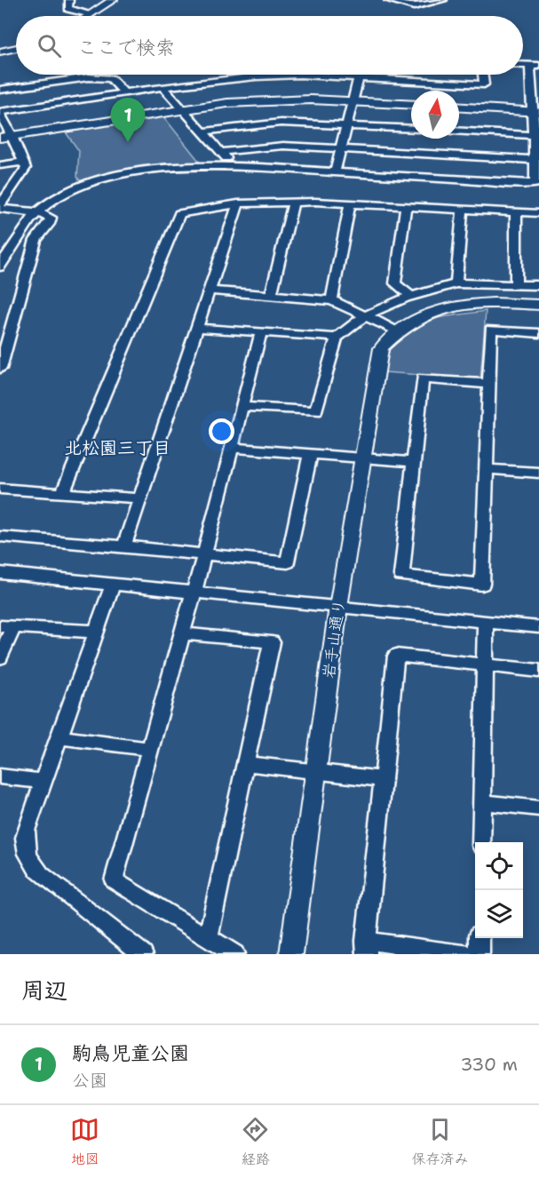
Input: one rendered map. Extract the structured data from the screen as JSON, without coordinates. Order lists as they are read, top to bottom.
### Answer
{
  "streets": {
    "street": ["岩手山通り"]
  },
  "districts": ["北松園三丁目"],
  "north": "top",
  "page": {
    "search": "ここで検索",
    "pins": "1",
    "heading": "周辺",
    "list": [
      {
        "mark": "1",
        "name": "駒鳥児童公園",
        "note": "公園",
        "value": "330 m"
      }
    ],
    "nav": ["地図", "経路", "保存済み"]
  }
}
